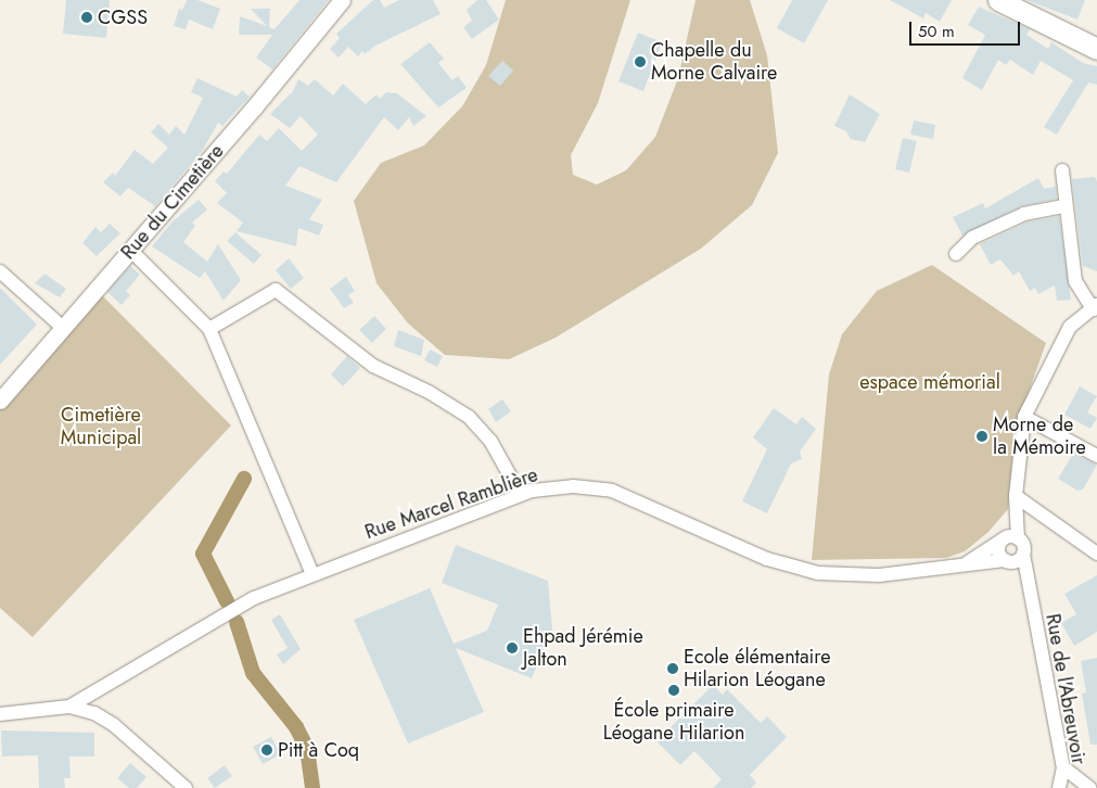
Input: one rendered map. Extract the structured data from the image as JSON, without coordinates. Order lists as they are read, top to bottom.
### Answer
{
  "streets": {
    "street": ["Rue du Cimetière", "Rue Marcel Ramblière", "Rue de l'Abreuvoir"]
  },
  "parks": ["espace mémorial", "Cimetière Municipal"],
  "places": [
    "CGSS",
    "Chapelle du Morne Calvaire",
    "Morne de la Mémoire",
    "Ehpad Jérémie Jalton",
    "Ecole élémentaire Hilarion Léogane",
    "École primaire Léogane Hilarion",
    "Pitt à Coq"
  ],
  "scale_bar": "50 m"
}
